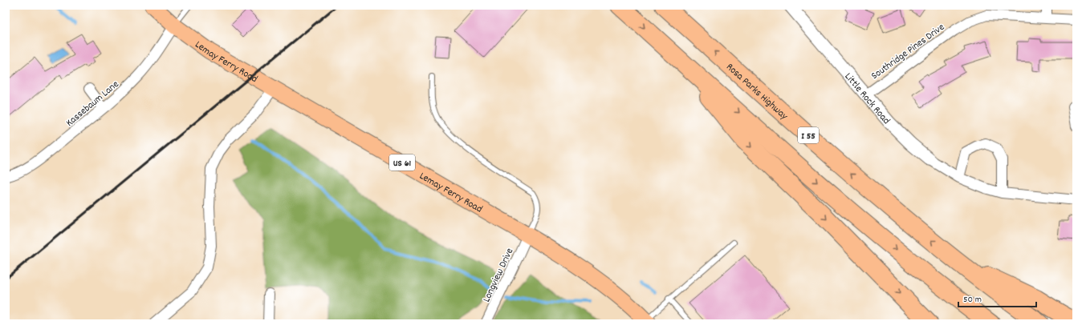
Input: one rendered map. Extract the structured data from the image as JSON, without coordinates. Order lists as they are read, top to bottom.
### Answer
{
  "streets": {
    "highway": ["Rosa Parks Highway", "I 55"],
    "main road": ["Lemay Ferry Road", "US 61"],
    "street": [
      "Southridge Pines Drive",
      "Little Rock Road",
      "Kassebaum Lane",
      "Longview Drive"
    ]
  },
  "crossings": [
    ["Southridge Pines Drive", "Little Rock Road"],
    ["Lemay Ferry Road", "Kassebaum Lane"],
    ["Lemay Ferry Road", "Longview Drive"],
    ["Rosa Parks Highway", "I 55"]
  ],
  "scale_bar": "50 m"
}
